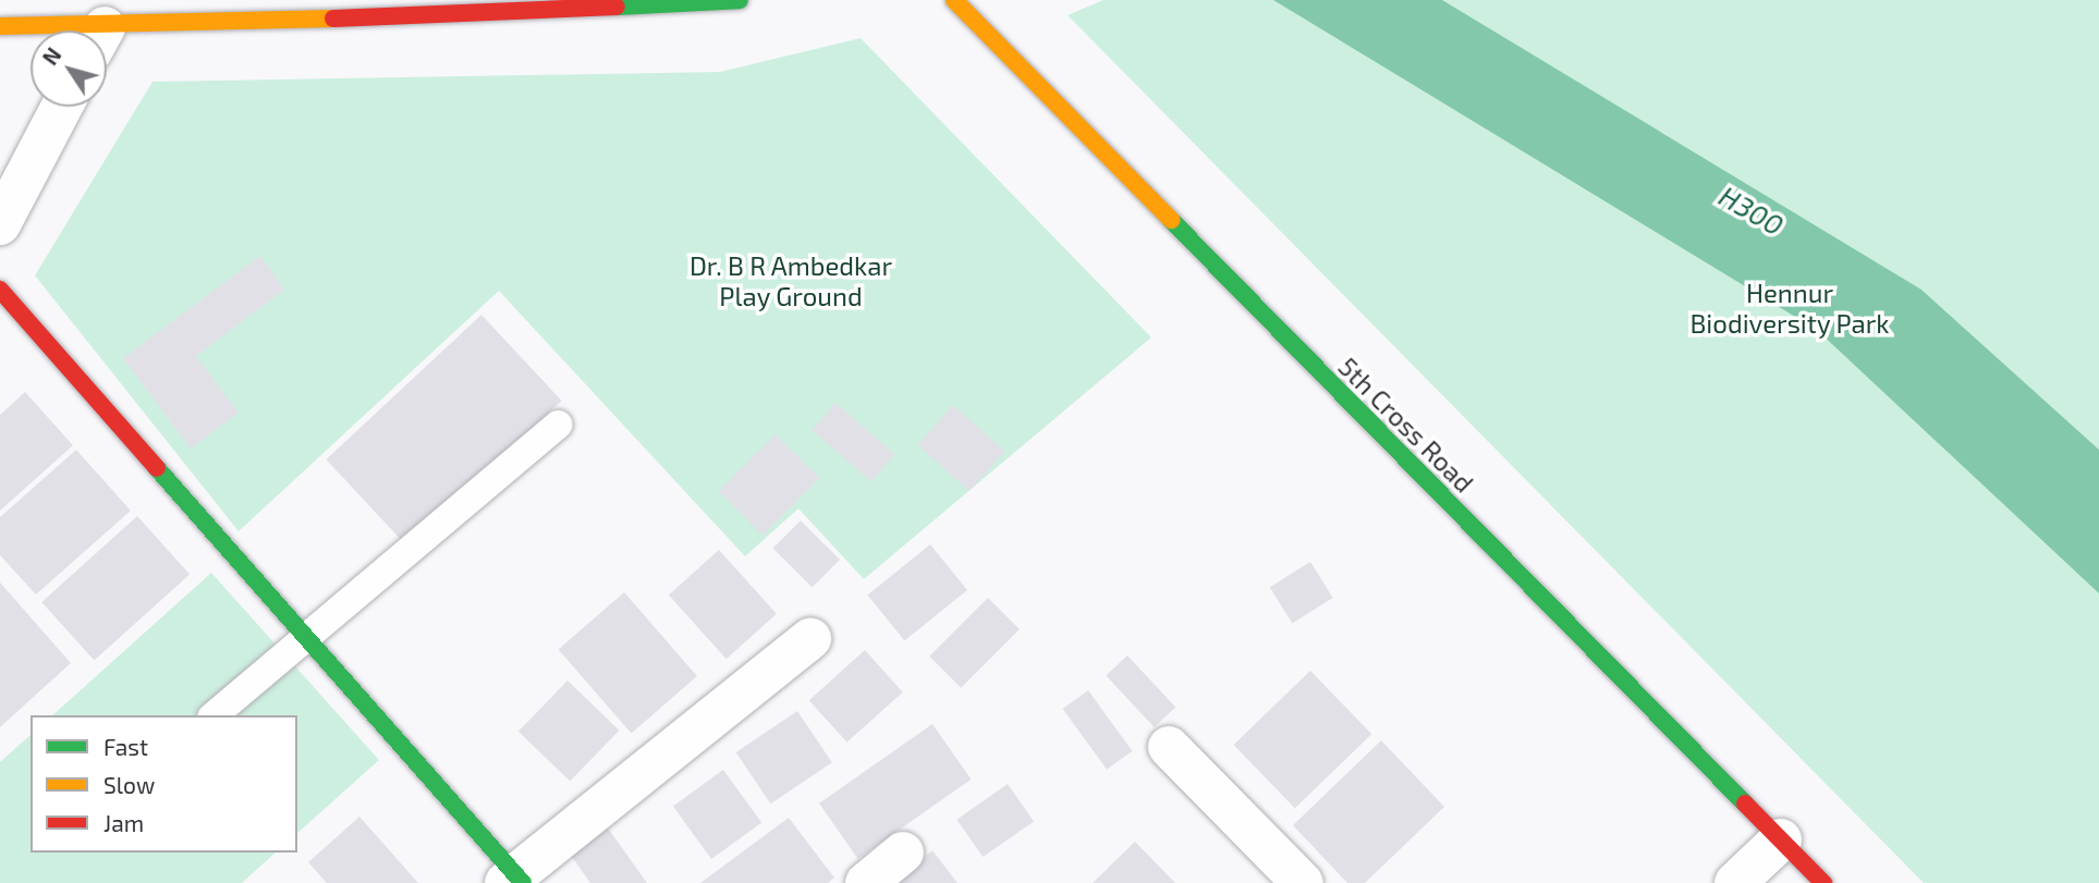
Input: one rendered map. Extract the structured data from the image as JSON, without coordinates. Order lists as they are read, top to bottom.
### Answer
{
  "streets": {
    "street": ["5th Cross Road"]
  },
  "water": ["H300"],
  "parks": ["Dr. B R Ambedkar Play Ground", "Hennur Biodiversity Park"],
  "legend": ["Fast", "Slow", "Jam"],
  "north": "top left"
}
